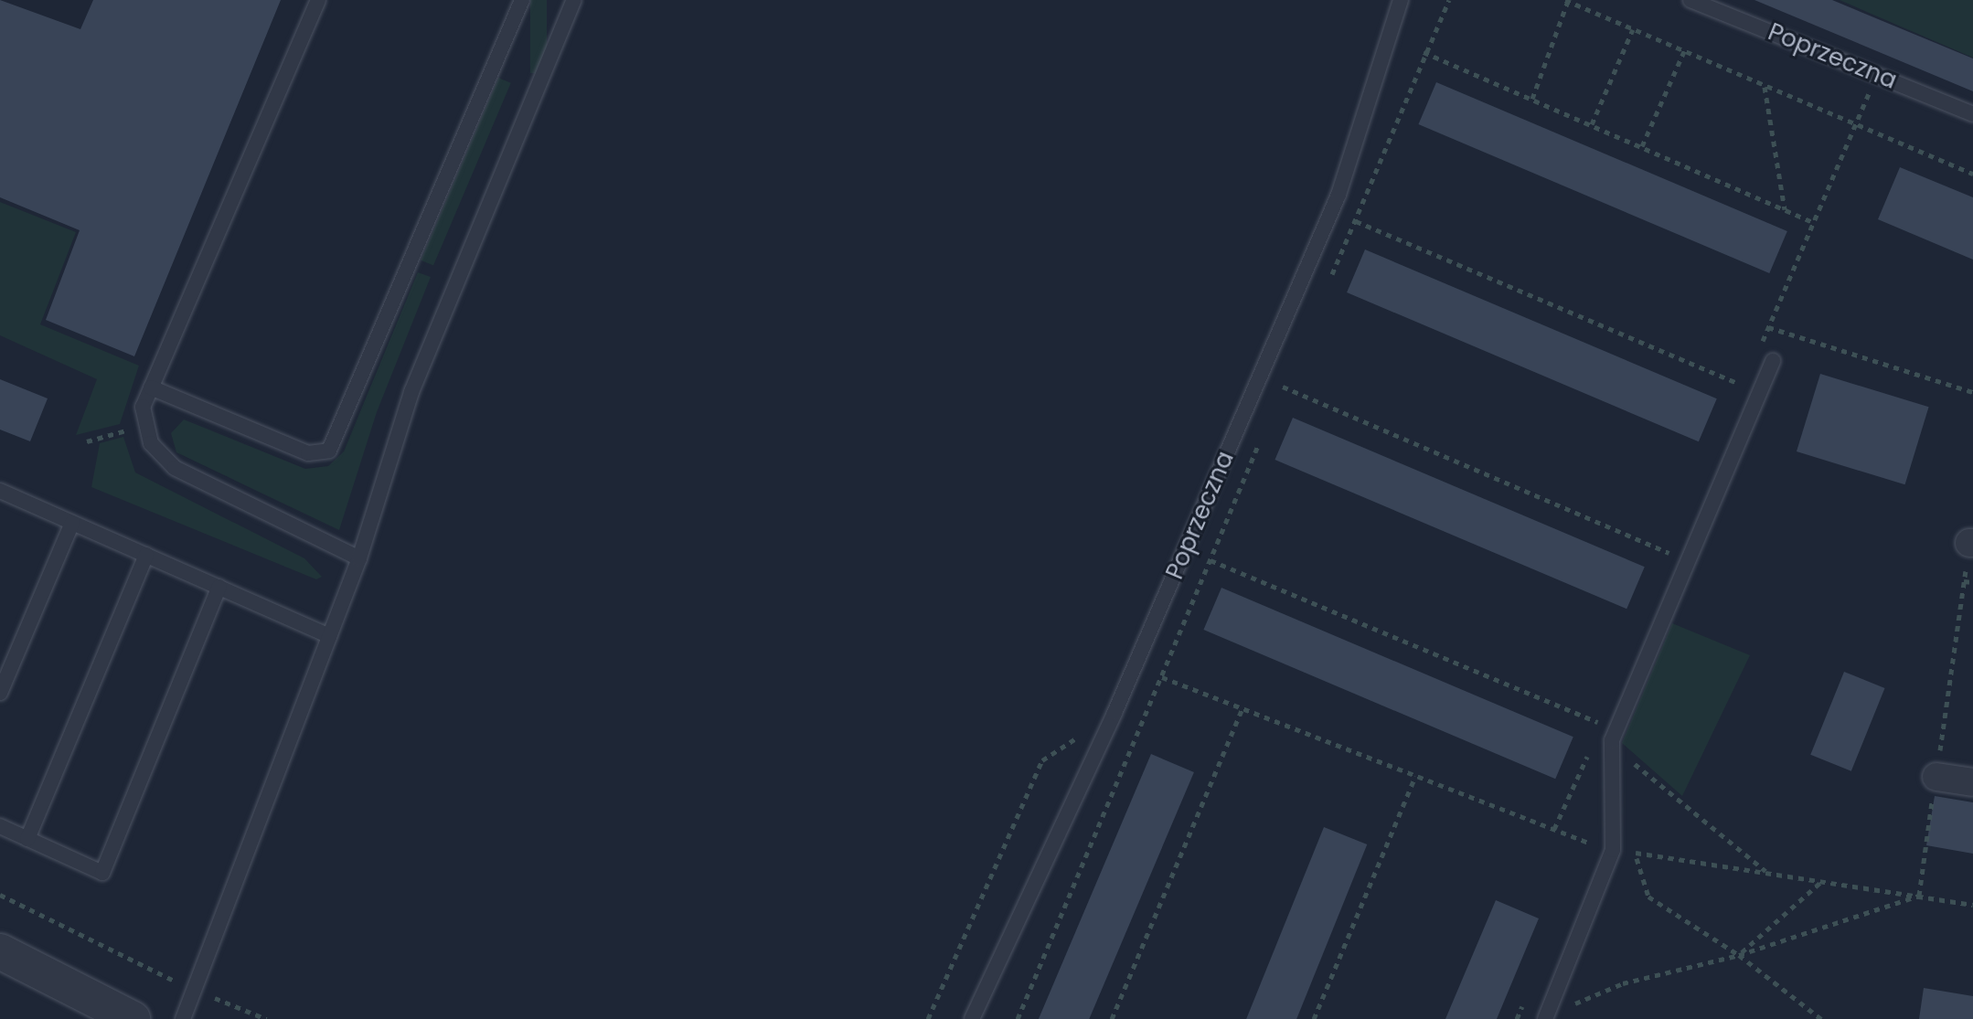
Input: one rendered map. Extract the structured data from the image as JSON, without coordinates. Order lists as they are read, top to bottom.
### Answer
{
  "streets": {
    "lane": ["Poprzeczna"]
  }
}
